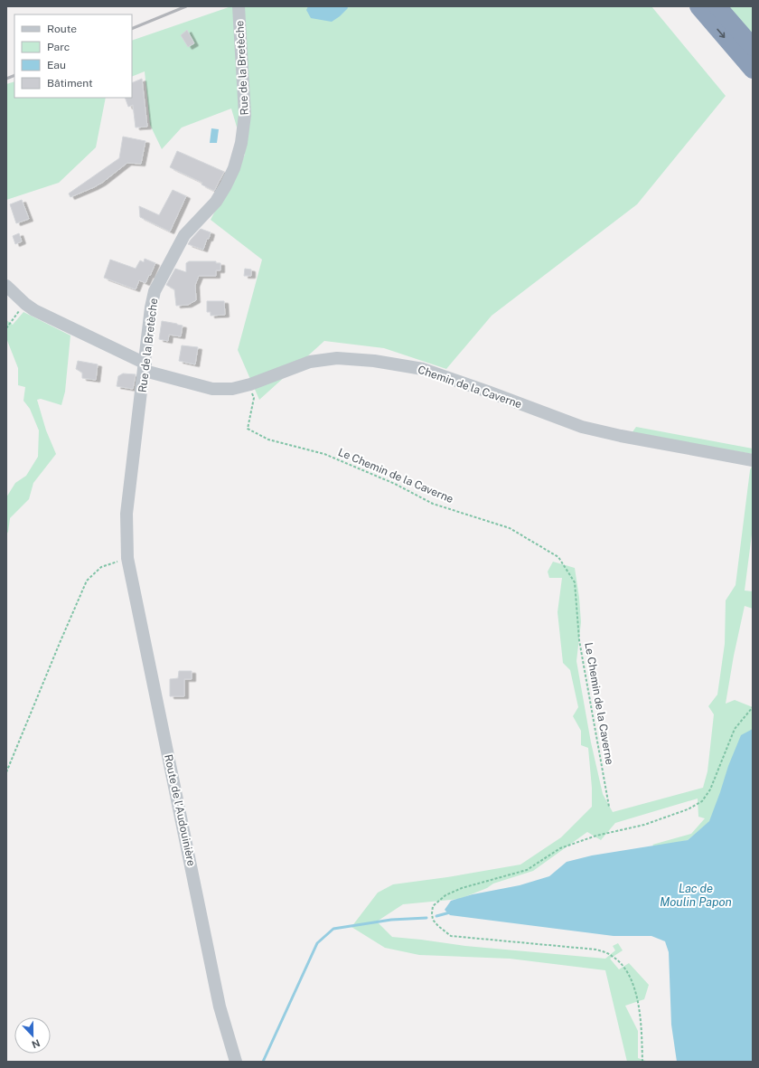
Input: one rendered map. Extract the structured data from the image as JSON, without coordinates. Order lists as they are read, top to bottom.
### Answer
{
  "streets": {
    "street": ["Rue de la Bretèche", "Chemin de la Caverne", "Route de l'Audouinière"],
    "path": ["Le Chemin de la Caverne"]
  },
  "crossings": [
    ["Rue de la Bretèche", "Chemin de la Caverne"],
    ["Rue de la Bretèche", "Route de l'Audouinière"],
    ["Chemin de la Caverne", "Le Chemin de la Caverne"]
  ],
  "water": ["Lac de Moulin Papon"],
  "legend": [
    "Route",
    "Parc",
    "Eau",
    "Bâtiment"
  ],
  "north": "bottom"
}
